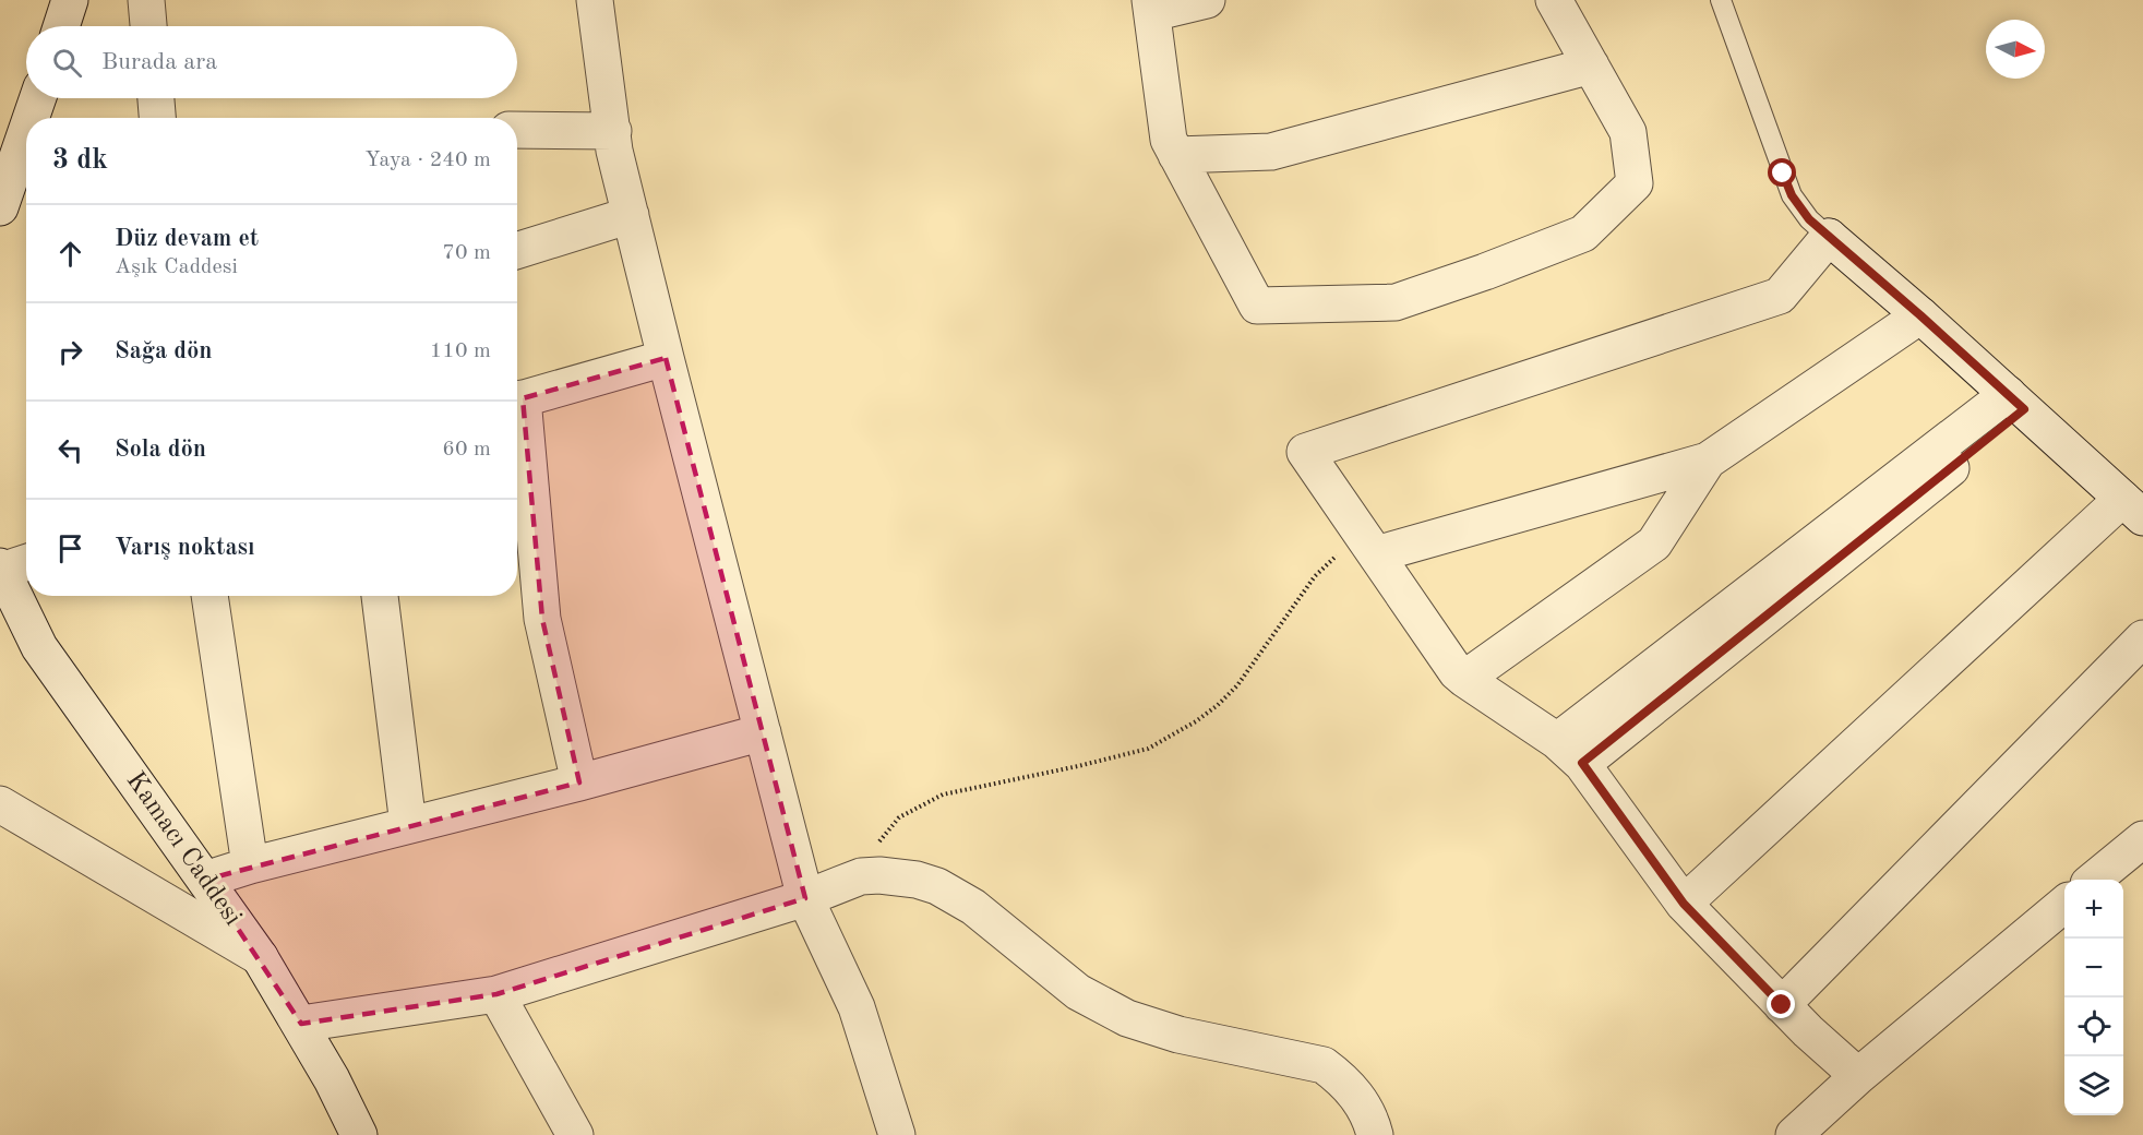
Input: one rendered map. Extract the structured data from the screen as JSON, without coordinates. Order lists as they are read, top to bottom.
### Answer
{
  "streets": {
    "street": ["Kamacı Caddesi"]
  },
  "north": "right",
  "page": {
    "search": "Burada ara",
    "heading": ["3 dk", "Yaya · 240 m"],
    "list": [
      ["Düz devam et", "Aşık Caddesi", "70 m"],
      ["Sağa dön", "110 m"],
      ["Sola dön", "60 m"],
      "Varış noktası"
    ],
    "map_buttons": ["+", "−"]
  }
}
